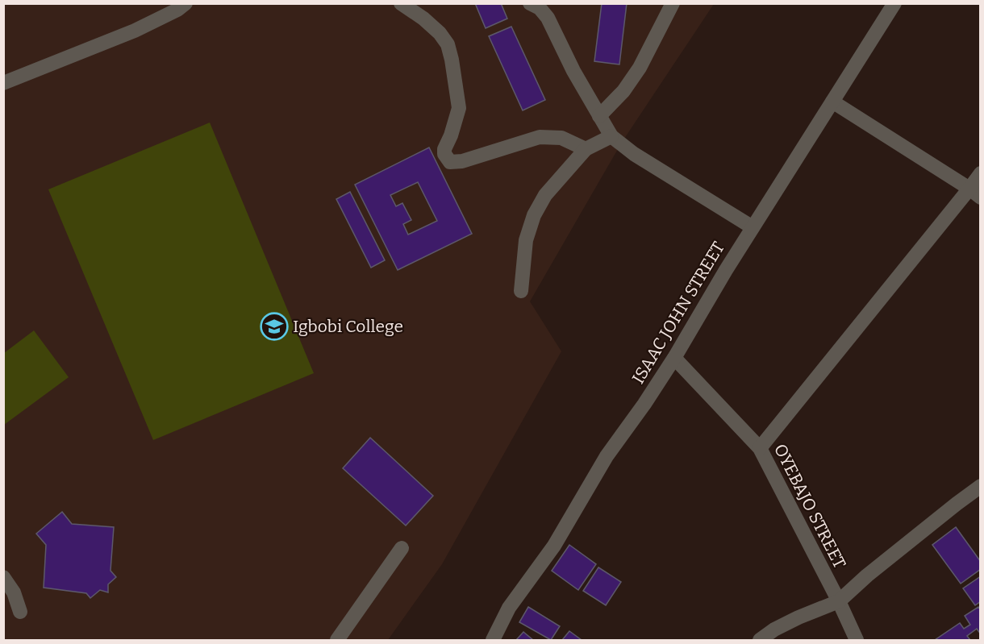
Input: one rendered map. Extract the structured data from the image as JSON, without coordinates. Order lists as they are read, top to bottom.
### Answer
{
  "streets": {
    "street": ["ISAAC JOHN STREET", "OYEBAJO STREET"]
  },
  "crossings": [
    ["ISAAC JOHN STREET", "OYEBAJO STREET"]
  ],
  "places": {
    "school or university": ["Igbobi College"]
  }
}
